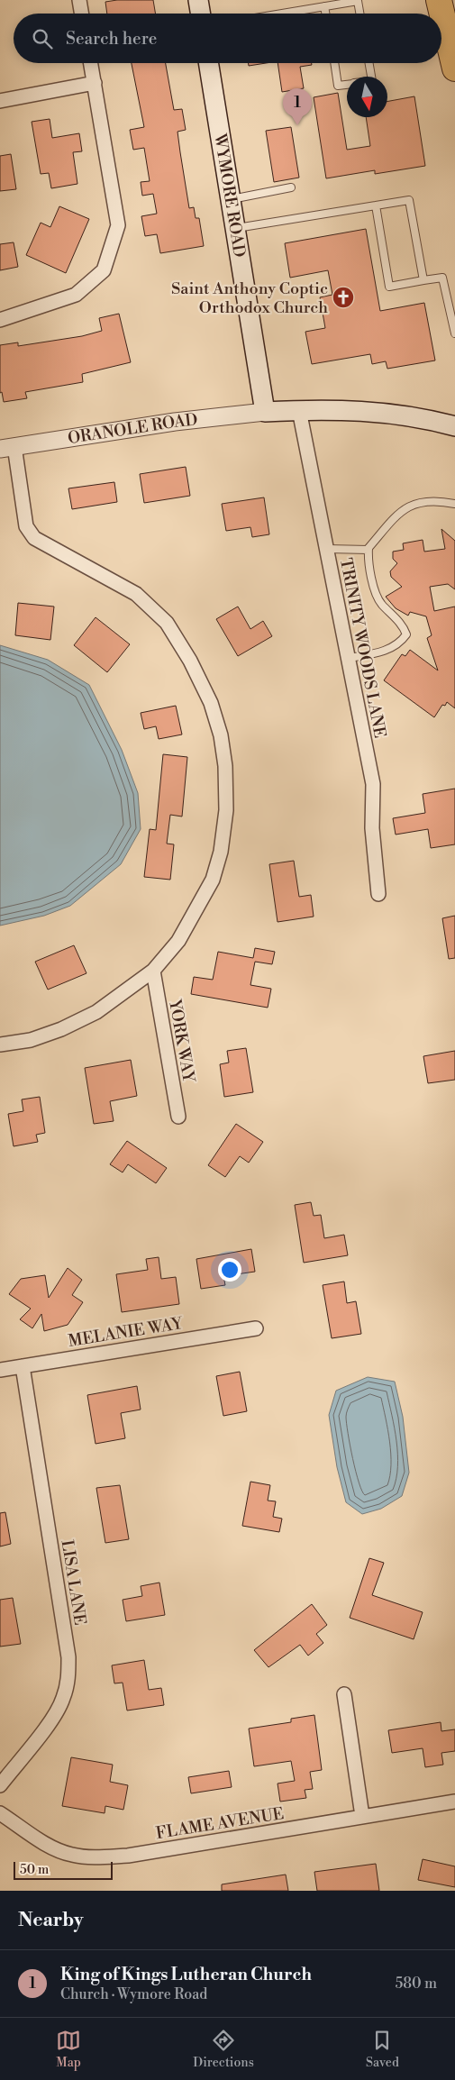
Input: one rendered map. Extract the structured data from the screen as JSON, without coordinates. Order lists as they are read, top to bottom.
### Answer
{
  "streets": {
    "main road": ["WYMORE ROAD"],
    "street": [
      "ORANOLE ROAD",
      "TRINITY WOODS LANE",
      "YORK WAY",
      "MELANIE WAY",
      "LISA LANE",
      "FLAME AVENUE"
    ]
  },
  "crossings": [
    ["WYMORE ROAD", "ORANOLE ROAD"],
    ["MELANIE WAY", "LISA LANE"]
  ],
  "places": {
    "church": ["Saint Anthony Coptic Orthodox Church"]
  },
  "scale_bar": "50 m",
  "north": "bottom",
  "page": {
    "search": "Search here",
    "pins": "1",
    "scale": "50 m",
    "heading": "Nearby",
    "list": [
      {
        "mark": "1",
        "name": "King of Kings Lutheran Church",
        "note": "Church · Wymore Road",
        "value": "580 m"
      }
    ],
    "nav": ["Map", "Directions", "Saved"]
  }
}
